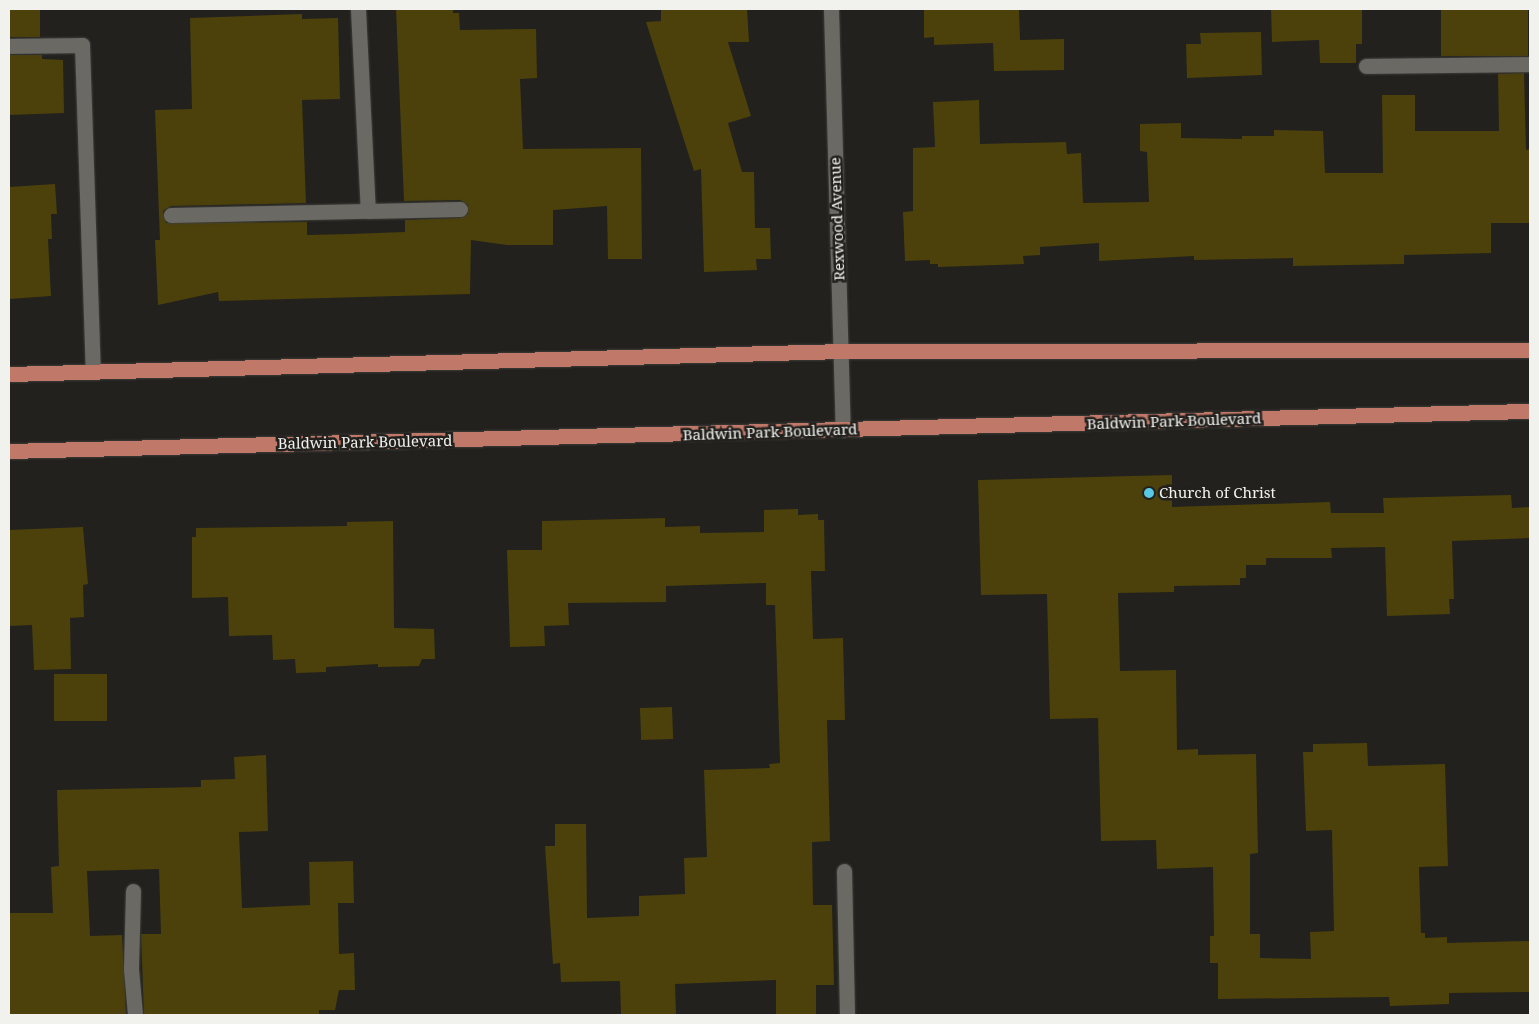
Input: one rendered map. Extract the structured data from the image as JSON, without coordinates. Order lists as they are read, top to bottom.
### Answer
{
  "streets": {
    "main road": ["Baldwin Park Boulevard"],
    "street": ["Rexwood Avenue"]
  },
  "crossings": [
    ["Rexwood Avenue", "Baldwin Park Boulevard"]
  ],
  "places": ["Church of Christ"]
}
